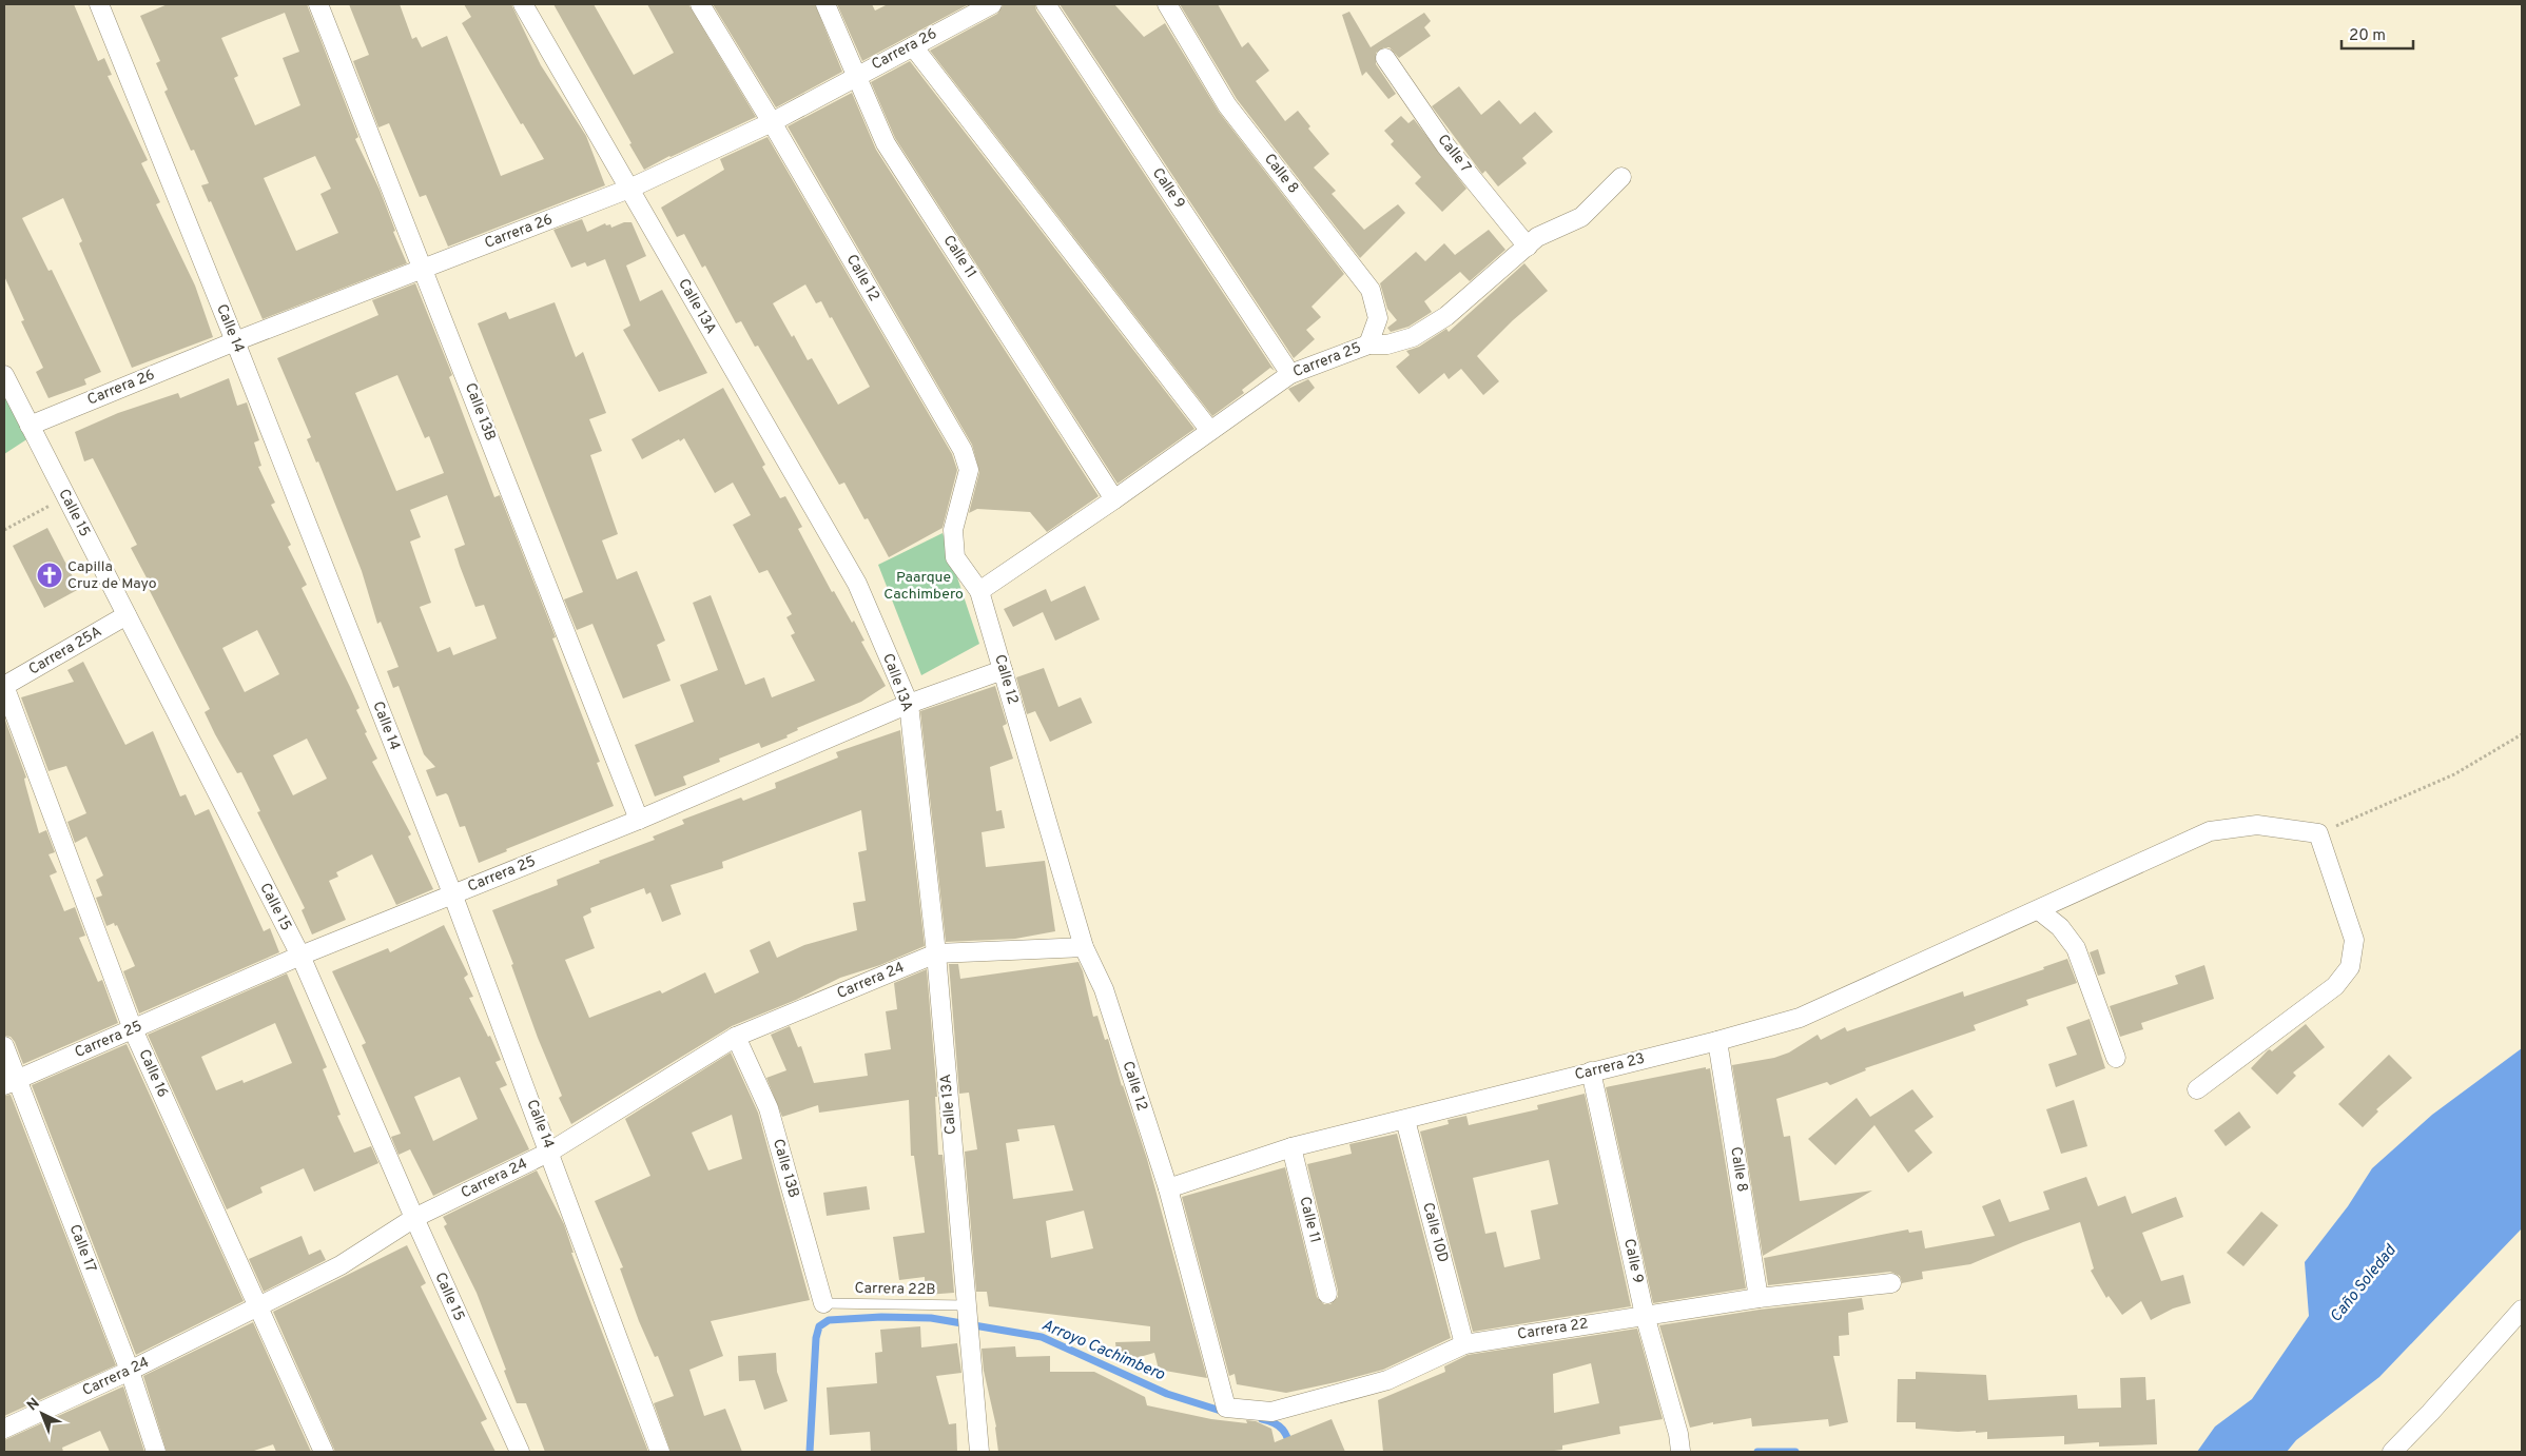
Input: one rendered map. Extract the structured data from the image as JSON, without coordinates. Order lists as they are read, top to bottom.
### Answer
{
  "streets": {
    "street": [
      "Carrera 26",
      "Calle 7",
      "Calle 8",
      "Calle 9",
      "Calle 11",
      "Calle 12",
      "Calle 13A",
      "Calle 14",
      "Carrera 25",
      "Calle 13B",
      "Calle 15",
      "Carrera 25A",
      "Carrera 24",
      "Carrera 23",
      "Calle 16",
      "Calle 10D",
      "Calle 17",
      "Carrera 22"
    ],
    "lane": ["Carrera 22B"]
  },
  "crossings": [
    ["Carrera 26", "Calle 11"],
    ["Carrera 26", "Calle 12"],
    ["Carrera 26", "Calle 13A"],
    ["Carrera 26", "Calle 14"],
    ["Carrera 26", "Calle 13B"],
    ["Carrera 26", "Calle 15"],
    ["Calle 7", "Carrera 25"],
    ["Calle 8", "Carrera 25"],
    ["Calle 8", "Carrera 23"],
    ["Calle 8", "Carrera 22"],
    ["Calle 9", "Carrera 25"],
    ["Calle 9", "Carrera 23"],
    ["Calle 9", "Carrera 22"],
    ["Calle 11", "Carrera 25"],
    ["Calle 11", "Carrera 23"],
    ["Calle 12", "Carrera 25"],
    ["Calle 12", "Carrera 24"],
    ["Calle 12", "Carrera 23"],
    ["Calle 12", "Carrera 22"],
    ["Calle 13A", "Carrera 25"],
    ["Calle 13A", "Carrera 24"],
    ["Calle 13A", "Carrera 22B"],
    ["Calle 14", "Carrera 25"],
    ["Calle 14", "Carrera 24"],
    ["Carrera 25", "Calle 13B"],
    ["Carrera 25", "Calle 15"],
    ["Carrera 25", "Calle 16"],
    ["Carrera 25", "Calle 17"],
    ["Calle 13B", "Carrera 24"],
    ["Calle 13B", "Carrera 22B"],
    ["Calle 15", "Carrera 25A"],
    ["Calle 15", "Carrera 24"],
    ["Carrera 25A", "Calle 16"],
    ["Carrera 24", "Calle 16"],
    ["Carrera 24", "Calle 17"],
    ["Carrera 23", "Calle 10D"],
    ["Calle 10D", "Carrera 22"]
  ],
  "water": ["Caño Soledad", "Arroyo Cachimbero"],
  "parks": ["Paarque Cachimbero"],
  "places": {
    "church": ["Capilla Cruz de Mayo"]
  },
  "scale_bar": "20 m",
  "north": "top left"
}
